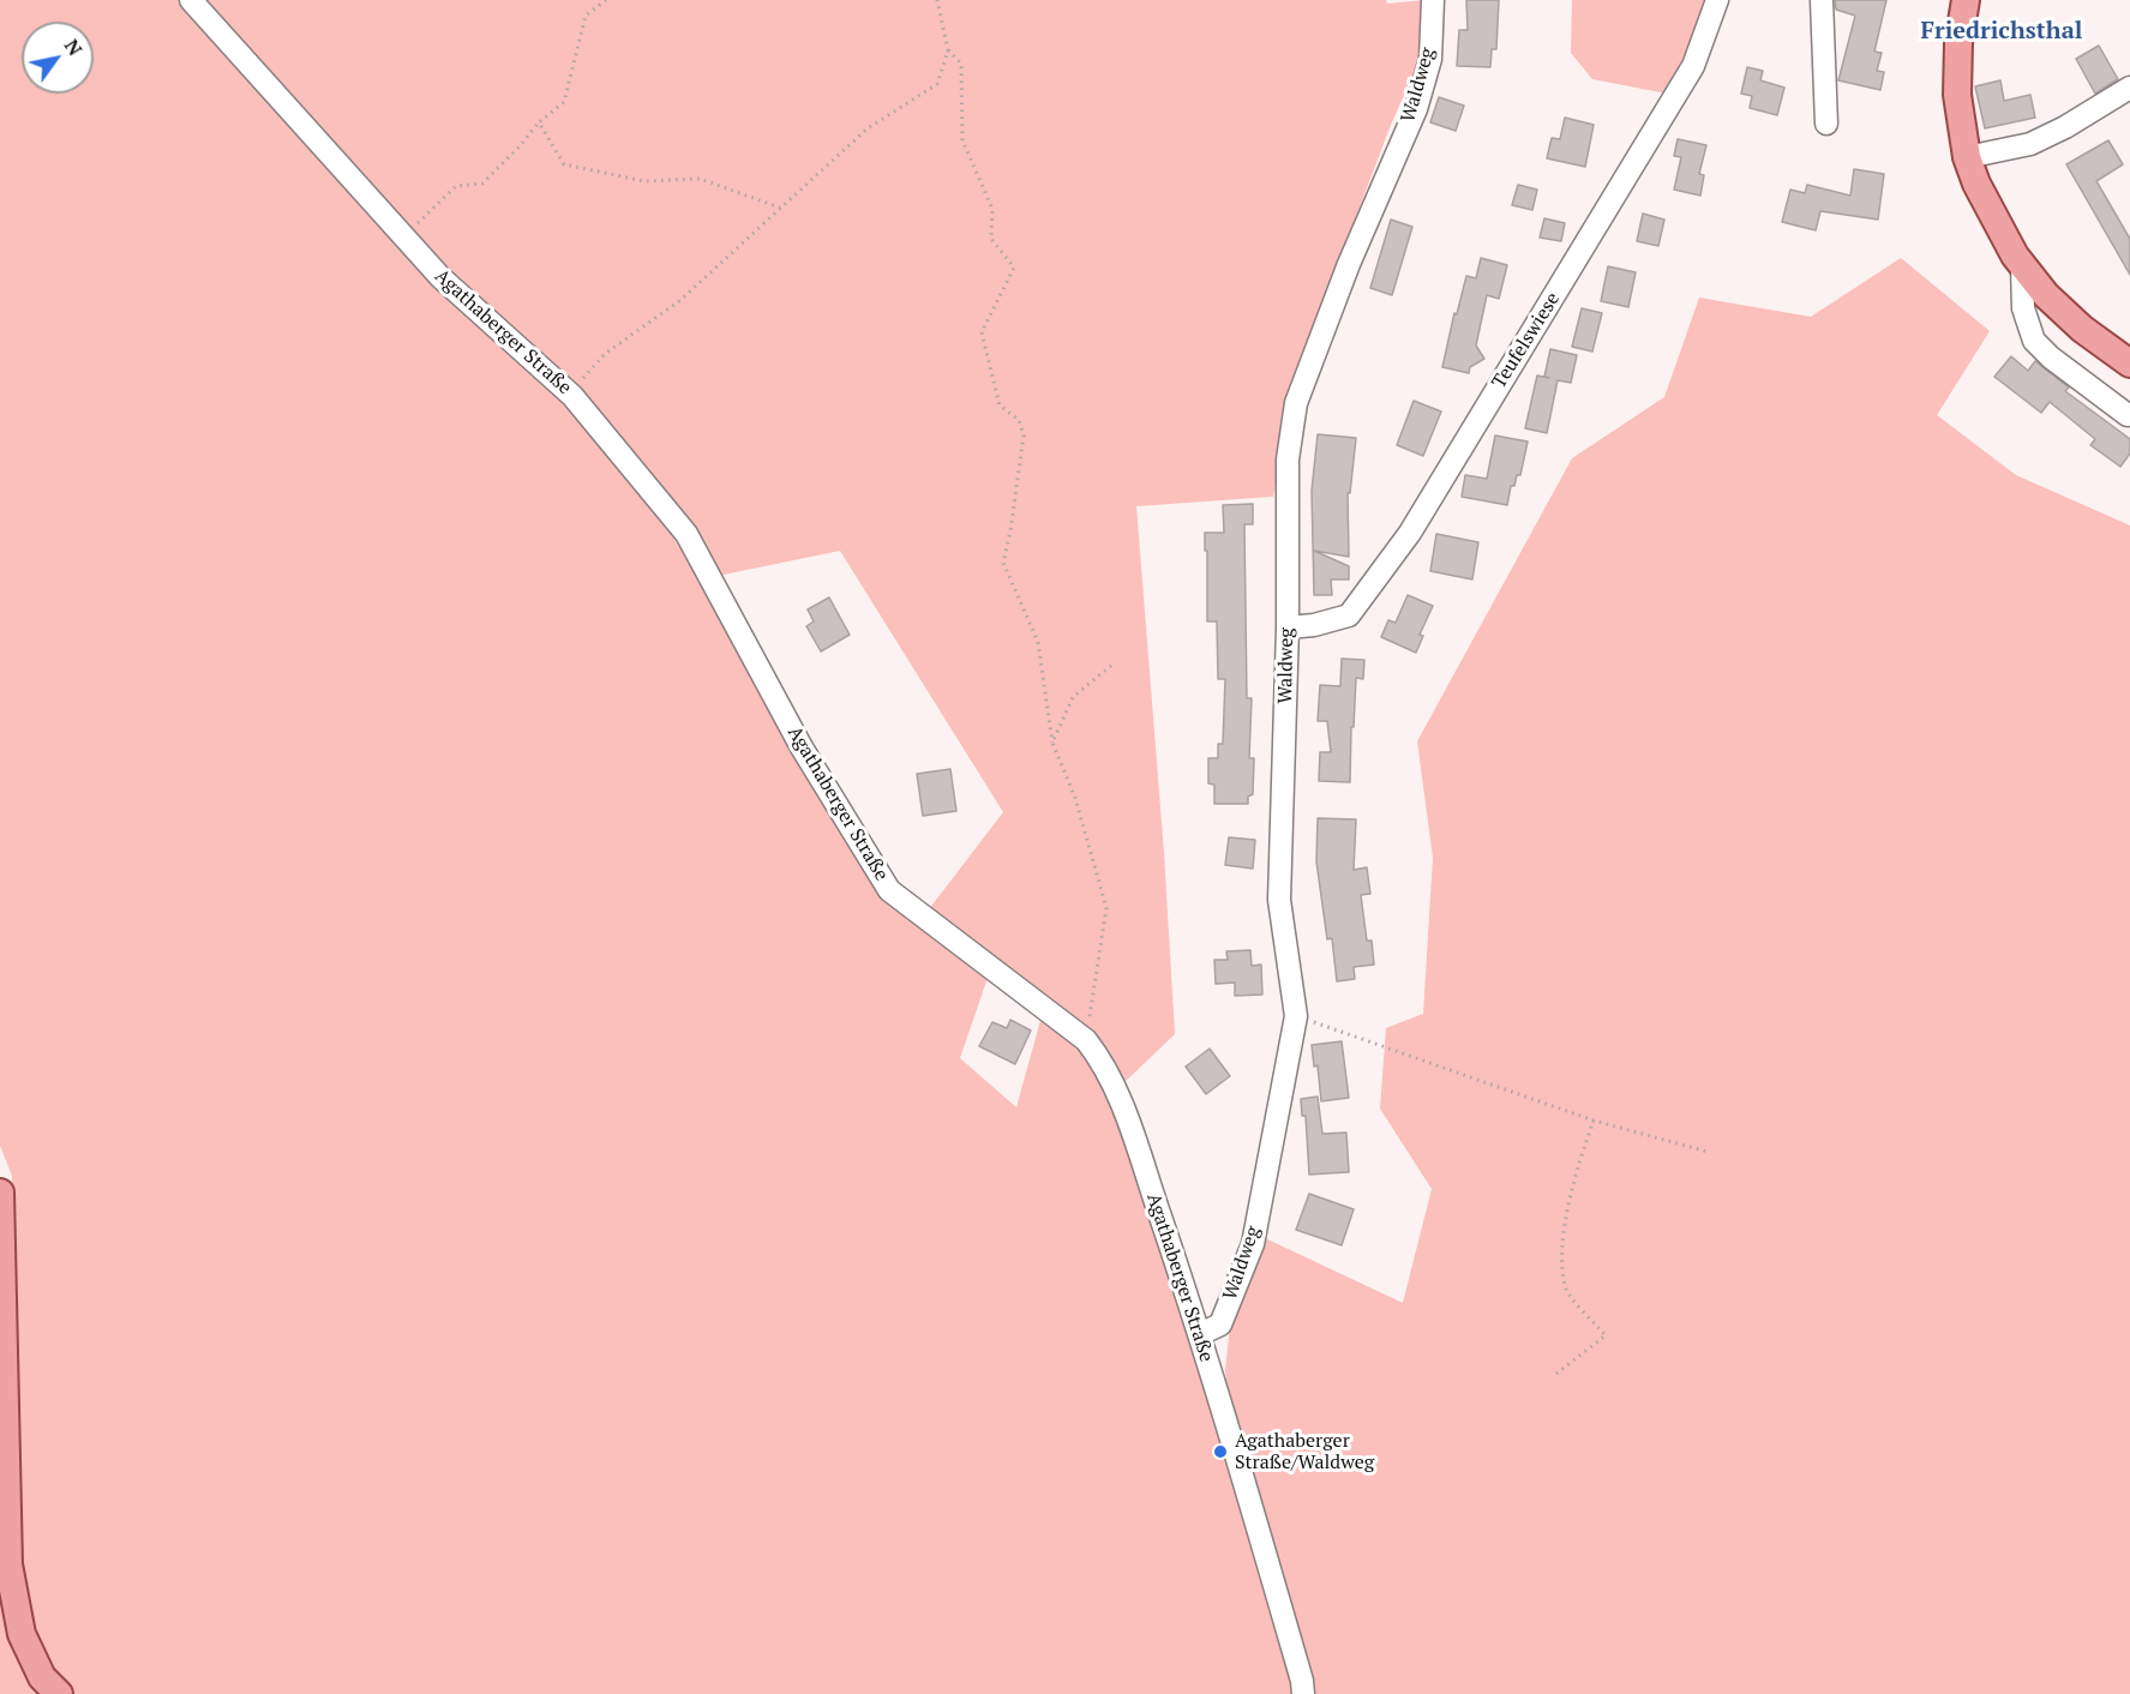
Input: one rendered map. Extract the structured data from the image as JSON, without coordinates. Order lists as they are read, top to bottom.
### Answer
{
  "streets": {
    "street": ["Waldweg", "Agathaberger Straße", "Teufelswiese"]
  },
  "crossings": [
    ["Waldweg", "Agathaberger Straße"],
    ["Waldweg", "Teufelswiese"]
  ],
  "districts": ["Friedrichsthal"],
  "places": ["Agathaberger Straße/Waldweg"],
  "north": "top right"
}
